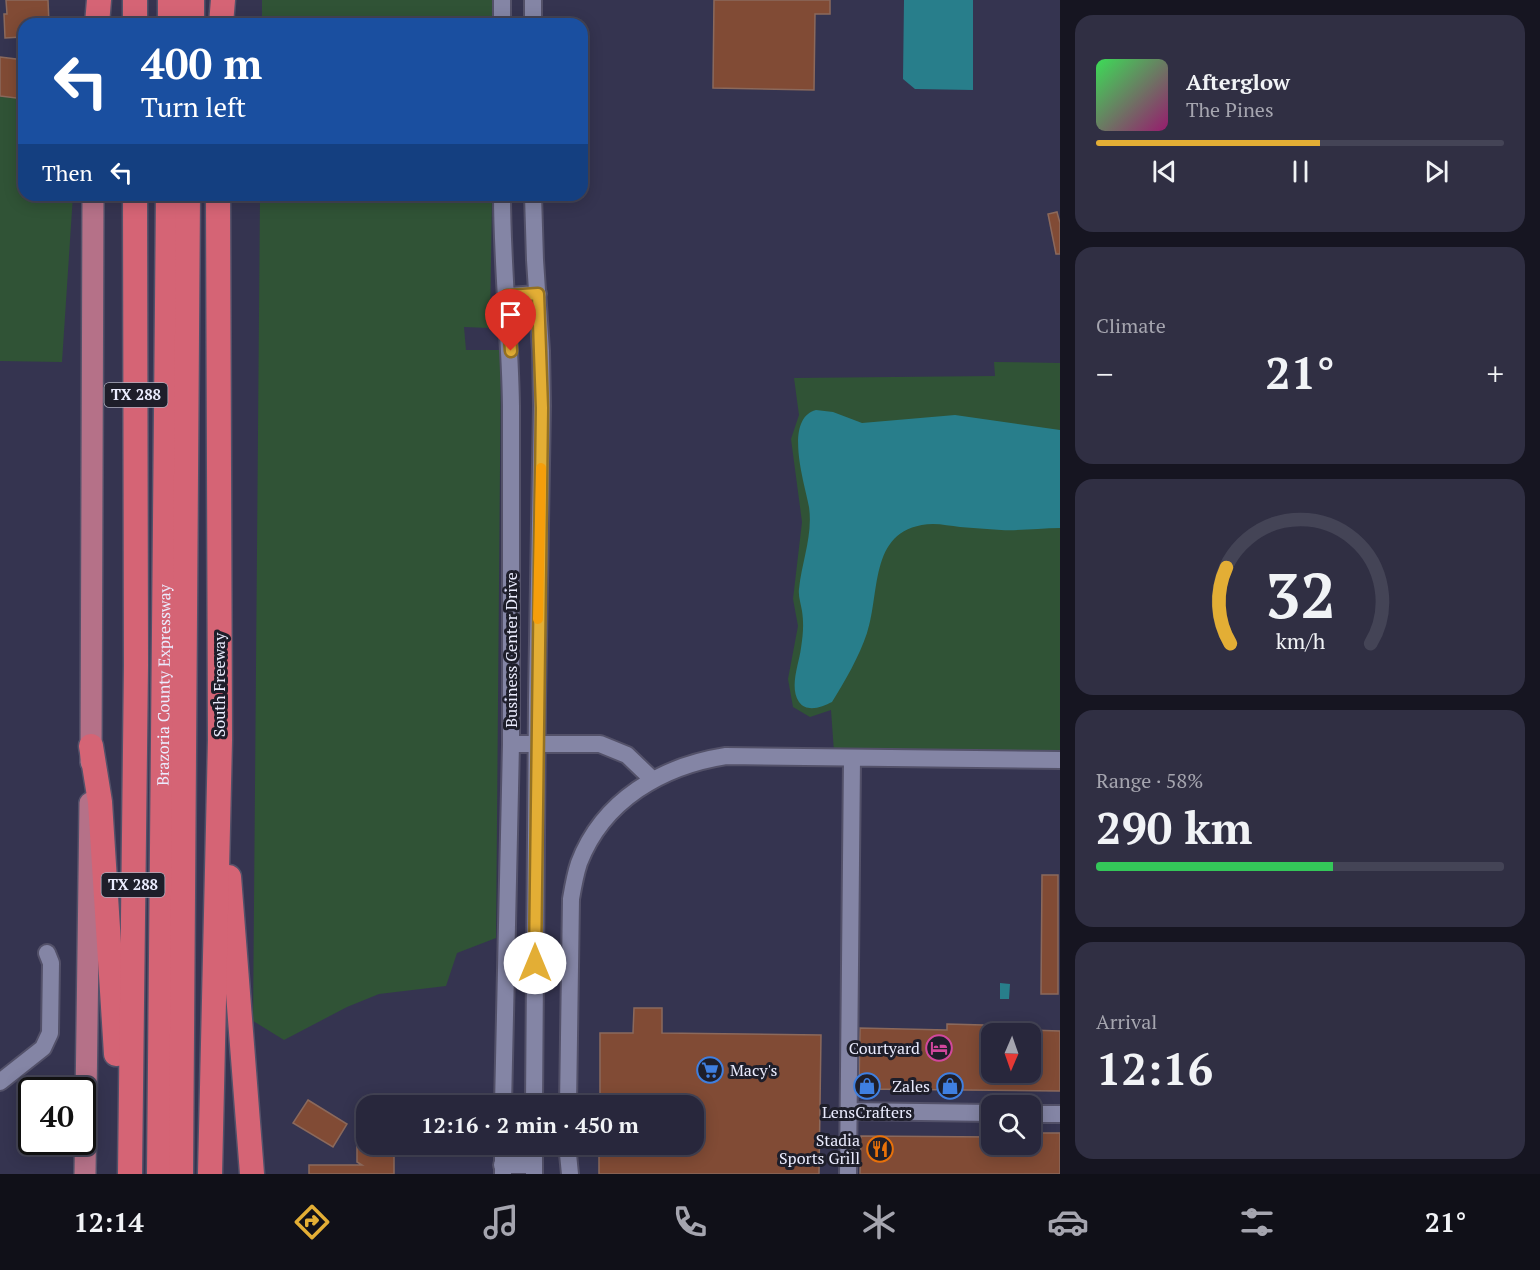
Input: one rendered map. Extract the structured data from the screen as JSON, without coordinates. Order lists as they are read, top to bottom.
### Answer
{
  "streets": {
    "highway": ["TX 288", "Brazoria County Expressway", "South Freeway"],
    "street": ["Business Center Drive"]
  },
  "places": {
    "hotel": ["Courtyard"],
    "supermarket": ["Macy's"],
    "shop": ["LensCrafters", "Zales"],
    "restaurant": ["Stadia Sports Grill"]
  },
  "north": "bottom",
  "page": {
    "turn": ["400 m", "Turn left"],
    "song": ["Afterglow", "The Pines"],
    "then": "Then",
    "tile": [
      "Climate",
      ["Range · 58%", "290 km"],
      ["Arrival", "12:16"]
    ],
    "heat": ["−", "21°", "+"],
    "limit": "40",
    "trip": "12:16 · 2 min · 450 m",
    "tabs": ["12:14", "21°"],
    "gauge": ["32", "km/h"]
  }
}
